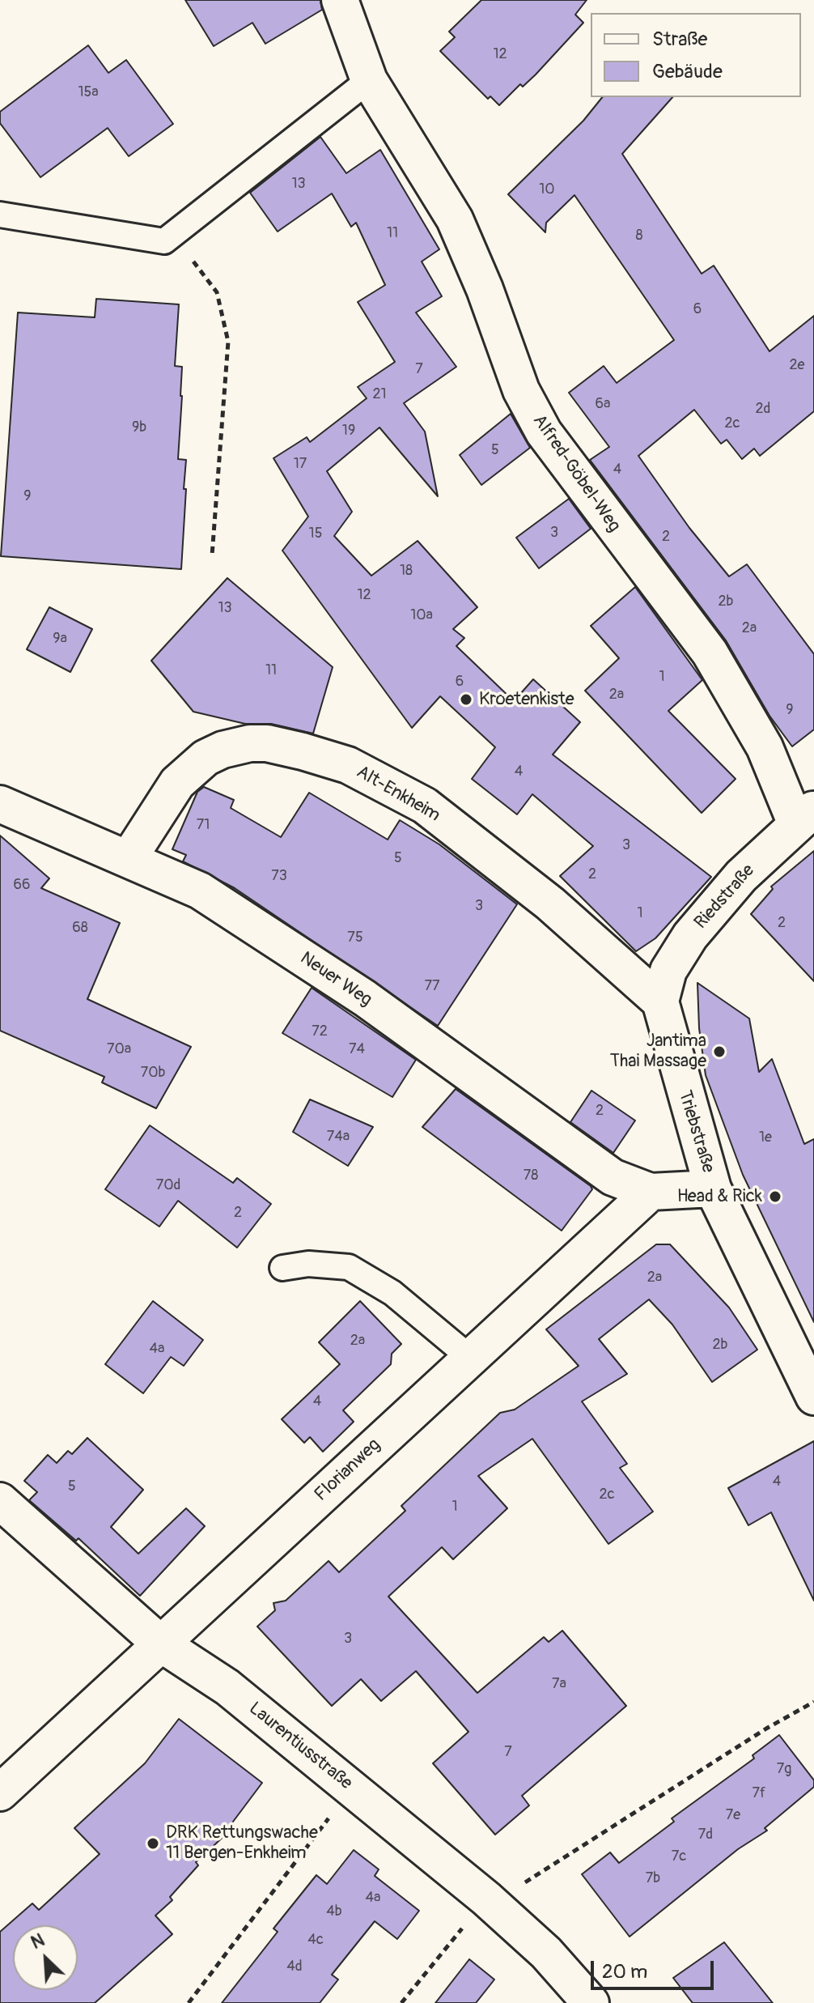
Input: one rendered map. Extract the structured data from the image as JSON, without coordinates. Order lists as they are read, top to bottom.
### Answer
{
  "streets": {
    "street": [
      "Alfred-Göbel-Weg",
      "Alt-Enkheim",
      "Riedstraße",
      "Neuer Weg",
      "Triebstraße",
      "Florianweg",
      "Laurentiusstraße"
    ]
  },
  "crossings": [
    ["Alfred-Göbel-Weg", "Riedstraße"],
    ["Alt-Enkheim", "Riedstraße"],
    ["Alt-Enkheim", "Neuer Weg"],
    ["Alt-Enkheim", "Triebstraße"],
    ["Riedstraße", "Triebstraße"],
    ["Neuer Weg", "Florianweg"],
    ["Florianweg", "Laurentiusstraße"]
  ],
  "places": [
    "Kroetenkiste",
    "Jantima Thai Massage",
    "Head & Rick",
    "DRK Rettungswache 11 Bergen-Enkheim"
  ],
  "house_numbers": [
    "12",
    "15a",
    "13",
    "10",
    "11",
    "8",
    "6",
    "2e",
    "7",
    "21",
    "6a",
    "2d",
    "2c",
    "9b",
    "19",
    "5",
    "17",
    "4",
    "9",
    "3",
    "15",
    "2",
    "18",
    "12",
    "2b",
    "13",
    "10a",
    "2a",
    "9a",
    "11",
    "1",
    "6",
    "2a",
    "9",
    "4",
    "71",
    "3",
    "5",
    "2",
    "73",
    "66",
    "3",
    "1",
    "2",
    "68",
    "75",
    "77",
    "72",
    "70a",
    "74",
    "70b",
    "2",
    "74a",
    "1e",
    "78",
    "70d",
    "2",
    "2a",
    "2a",
    "2b",
    "4a",
    "4",
    "4",
    "5",
    "2c",
    "1",
    "3",
    "7a",
    "7",
    "7g",
    "7f",
    "7e",
    "7d",
    "7c",
    "7b",
    "4a",
    "4b",
    "4c",
    "4d"
  ],
  "legend": ["Straße", "Gebäude"],
  "scale_bar": "20 m",
  "north": "top left"
}
